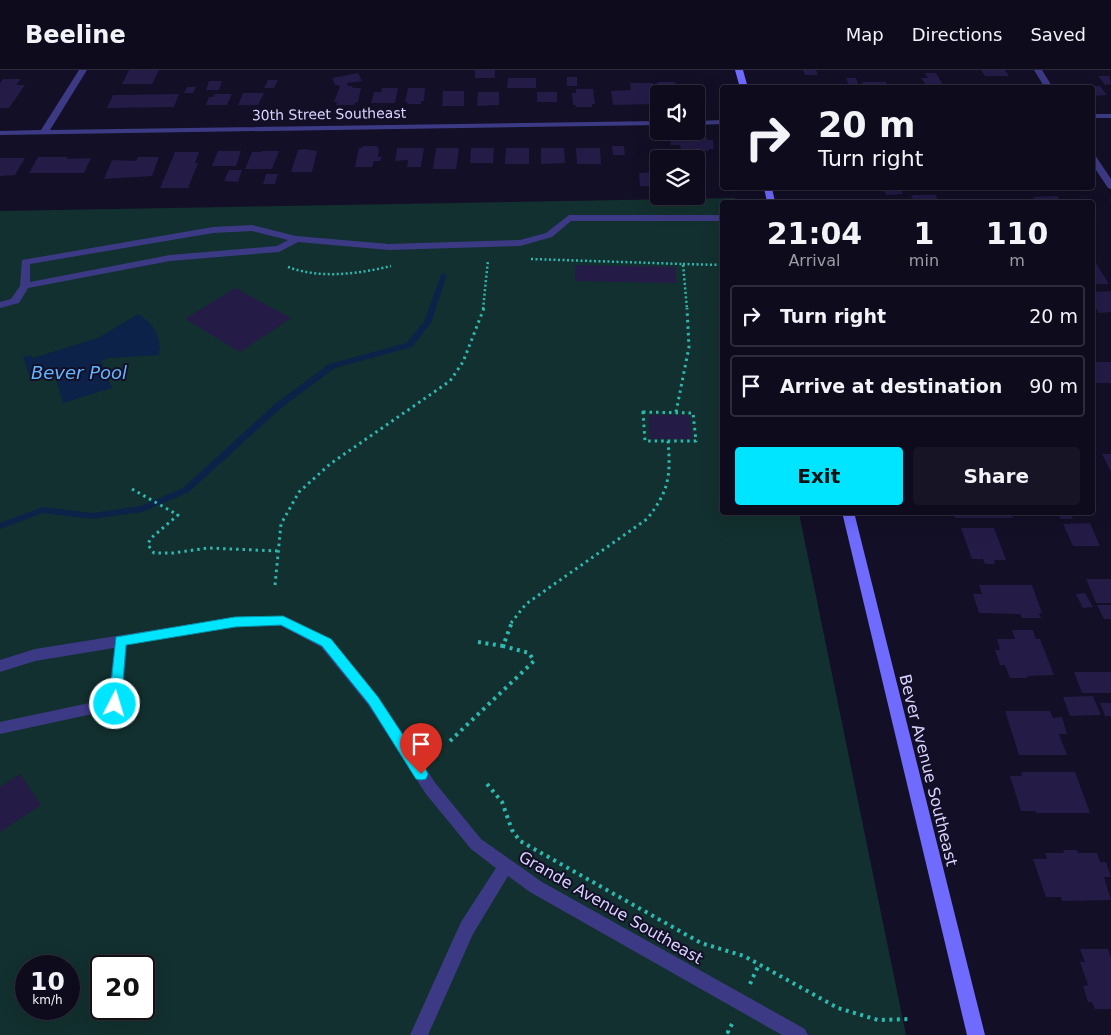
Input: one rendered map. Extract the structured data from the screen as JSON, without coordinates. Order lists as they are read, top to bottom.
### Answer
{
  "streets": {
    "street": ["30th Street Southeast", "Bever Avenue Southeast", "Grande Avenue Southeast"]
  },
  "water": ["Bever Pool"],
  "page": {
    "header": "Beeline",
    "nav": ["Map", "Directions", "Saved"],
    "turn": ["20 m", "Turn right"],
    "eta": [
      "21:04",
      "Arrival",
      "1",
      "min",
      "110",
      "m"
    ],
    "list": [
      {
        "name": "Turn right",
        "value": "20 m"
      },
      {
        "name": "Arrive at destination",
        "value": "90 m"
      }
    ],
    "buttons": ["Exit", "Share"],
    "speed": "10 km/h",
    "limit": "20"
  }
}
